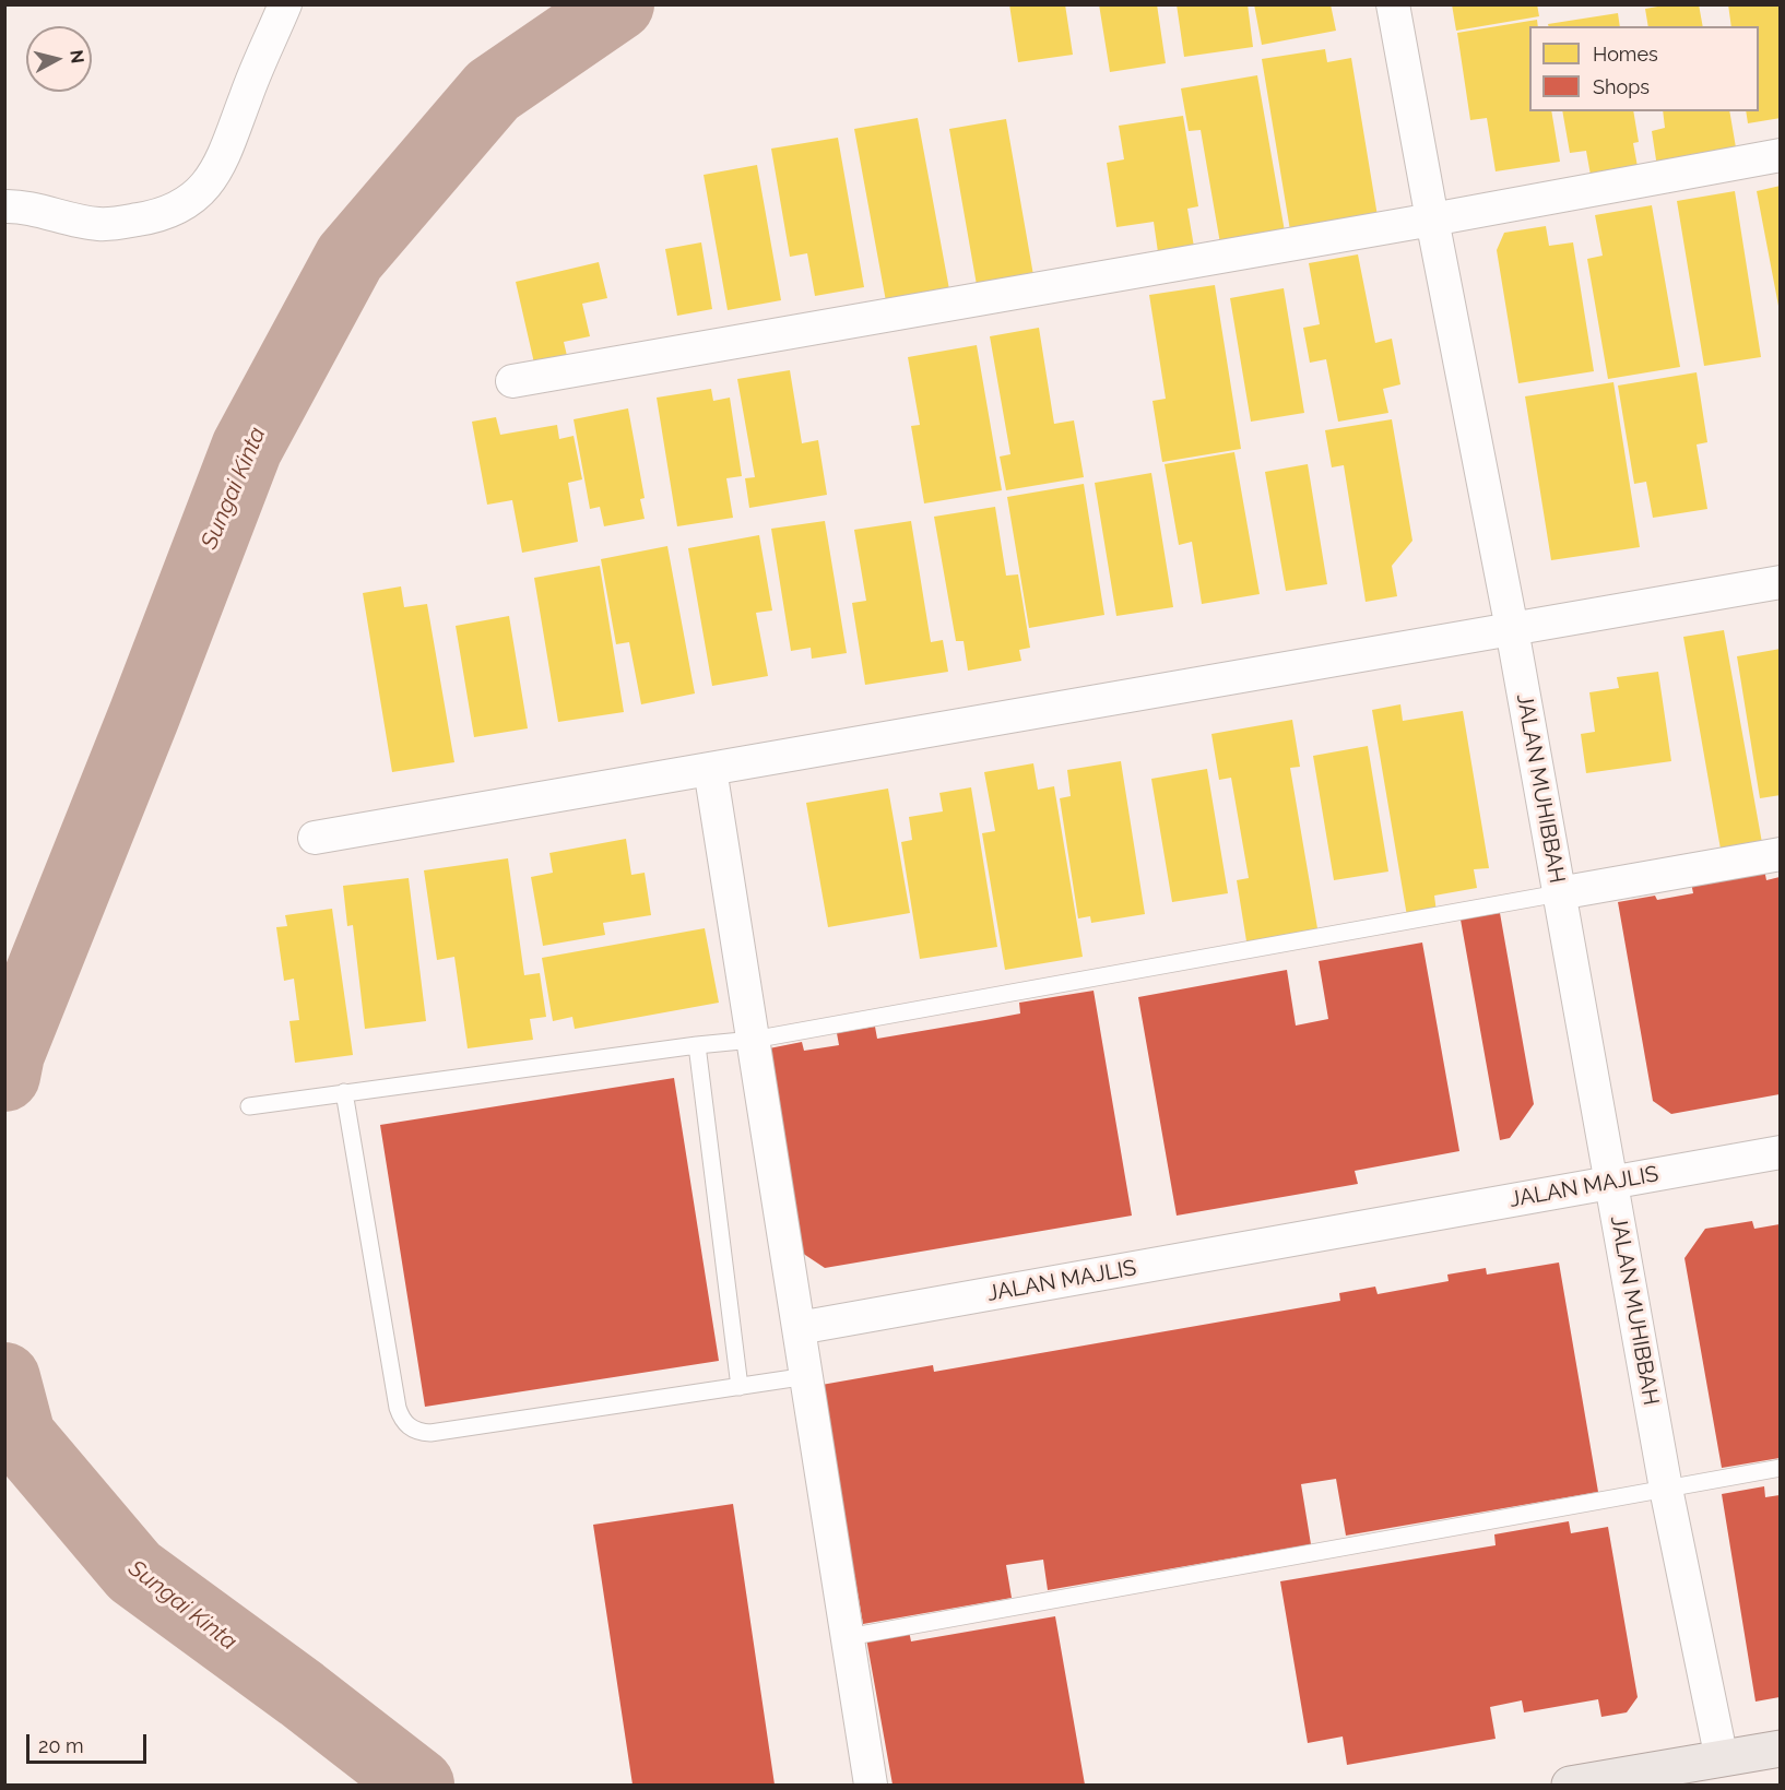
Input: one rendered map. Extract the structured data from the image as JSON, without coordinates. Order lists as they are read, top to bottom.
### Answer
{
  "streets": {
    "street": ["JALAN MUHIBBAH", "JALAN MAJLIS"]
  },
  "crossings": [
    ["JALAN MUHIBBAH", "JALAN MAJLIS"]
  ],
  "water": ["Sungai Kinta"],
  "legend": ["Homes", "Shops"],
  "scale_bar": "20 m",
  "north": "right"
}
